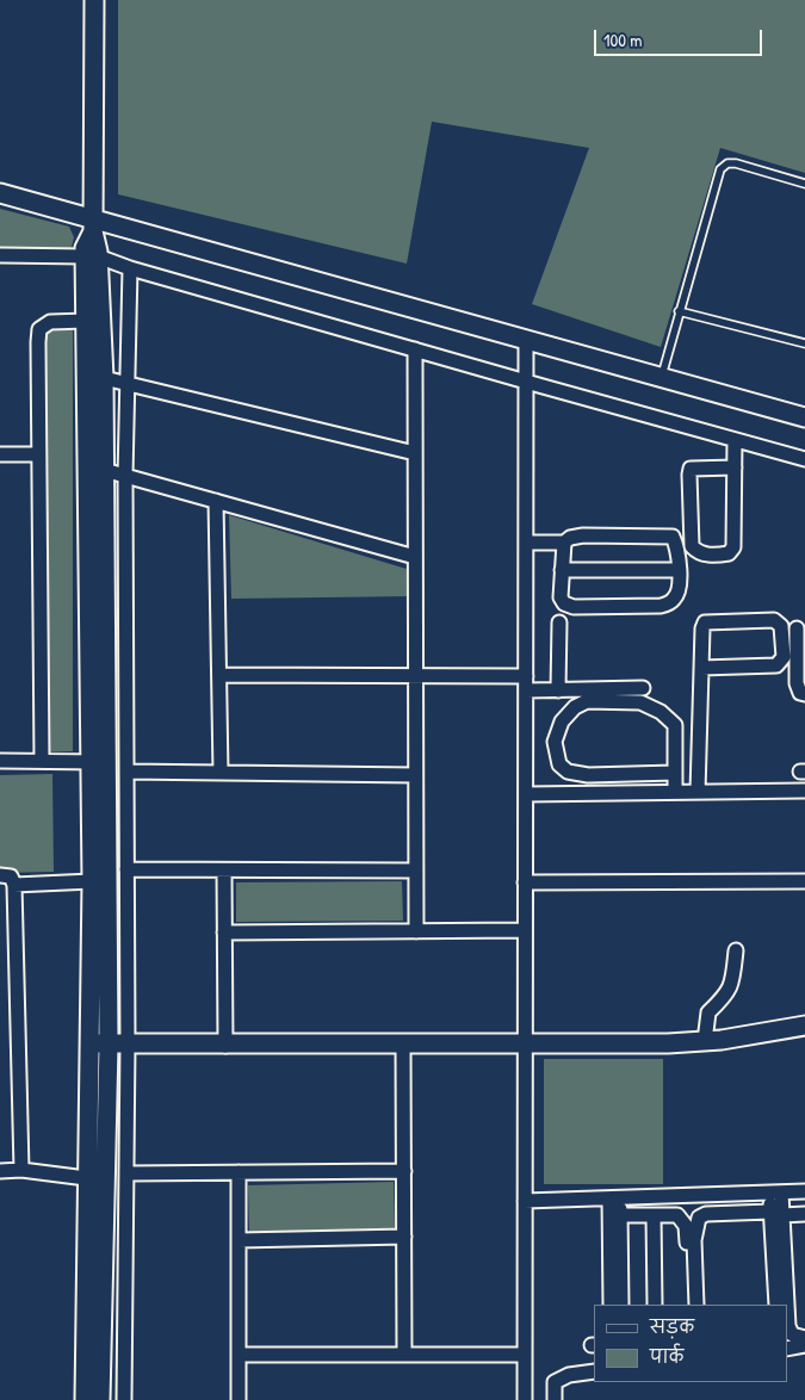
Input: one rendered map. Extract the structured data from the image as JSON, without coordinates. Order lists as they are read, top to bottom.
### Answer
{
  "legend": ["सड़क", "पार्क"],
  "scale_bar": "100 m"
}
